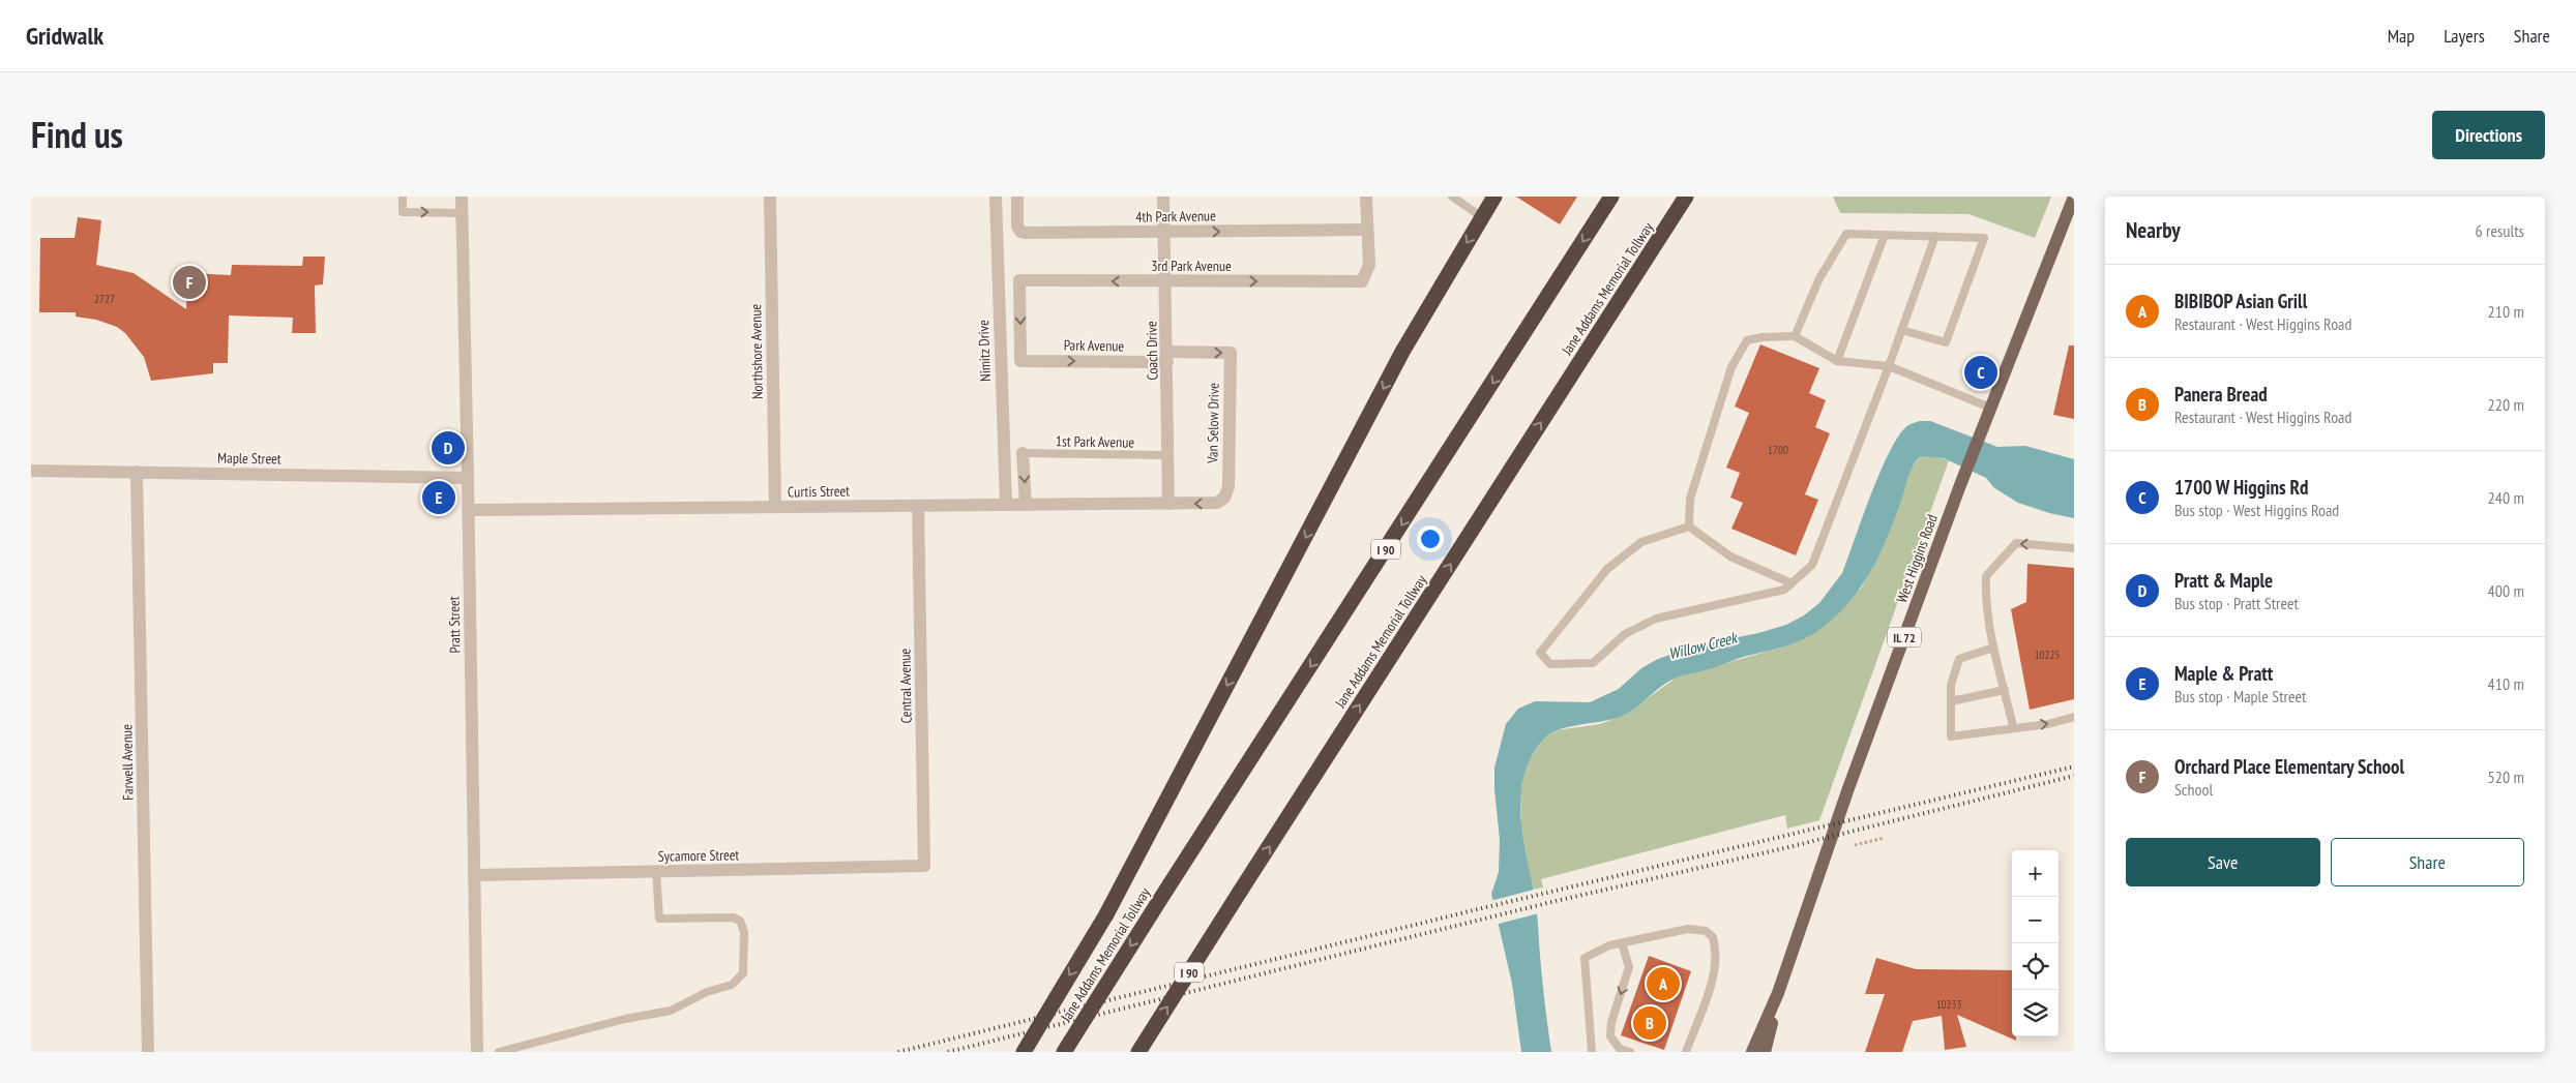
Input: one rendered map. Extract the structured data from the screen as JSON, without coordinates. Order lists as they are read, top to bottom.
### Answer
{
  "streets": {
    "highway": ["Jane Addams Memorial Tollway", "I 90"],
    "main road": ["West Higgins Road", "IL 72"],
    "street": [
      "4th Park Avenue",
      "3rd Park Avenue",
      "Park Avenue",
      "Nimitz Drive",
      "Coach Drive",
      "Northshore Avenue",
      "Van Selow Drive",
      "Maple Street",
      "Curtis Street",
      "Pratt Street",
      "Central Avenue",
      "Farwell Avenue",
      "Sycamore Street"
    ],
    "lane": ["1st Park Avenue"]
  },
  "crossings": [
    ["4th Park Avenue", "3rd Park Avenue"],
    ["4th Park Avenue", "Coach Drive"],
    ["3rd Park Avenue", "Park Avenue"],
    ["3rd Park Avenue", "Coach Drive"],
    ["Park Avenue", "Coach Drive"],
    ["Park Avenue", "Van Selow Drive"],
    ["Nimitz Drive", "Curtis Street"],
    ["Coach Drive", "Van Selow Drive"],
    ["Coach Drive", "1st Park Avenue"],
    ["Coach Drive", "Curtis Street"],
    ["Northshore Avenue", "Curtis Street"],
    ["Van Selow Drive", "Curtis Street"],
    ["Maple Street", "Pratt Street"],
    ["Maple Street", "Farwell Avenue"],
    ["Curtis Street", "Pratt Street"],
    ["Curtis Street", "Central Avenue"],
    ["Pratt Street", "Sycamore Street"],
    ["Central Avenue", "Sycamore Street"]
  ],
  "one_way": ["4th Park Avenue", "Park Avenue"],
  "water": ["Willow Creek"],
  "house_numbers": [
    "2727",
    "1700",
    "10225",
    "10233"
  ],
  "page": {
    "header": "Gridwalk",
    "nav": ["Map", "Layers", "Share"],
    "title": "Find us",
    "buttons": [
      "Directions",
      ["Save", "Share"]
    ],
    "heading": ["Nearby", "6 results"],
    "pins": [
      "F",
      "C",
      "D",
      "E",
      "A",
      "B"
    ],
    "list": [
      {
        "mark": "A",
        "name": "BIBIBOP Asian Grill",
        "note": "Restaurant · West Higgins Road",
        "value": "210 m"
      },
      {
        "mark": "B",
        "name": "Panera Bread",
        "note": "Restaurant · West Higgins Road",
        "value": "220 m"
      },
      {
        "mark": "C",
        "name": "1700 W Higgins Rd",
        "note": "Bus stop · West Higgins Road",
        "value": "240 m"
      },
      {
        "mark": "D",
        "name": "Pratt & Maple",
        "note": "Bus stop · Pratt Street",
        "value": "400 m"
      },
      {
        "mark": "E",
        "name": "Maple & Pratt",
        "note": "Bus stop · Maple Street",
        "value": "410 m"
      },
      {
        "mark": "F",
        "name": "Orchard Place Elementary School",
        "note": "School",
        "value": "520 m"
      }
    ],
    "map_buttons": ["+", "−"]
  }
}
